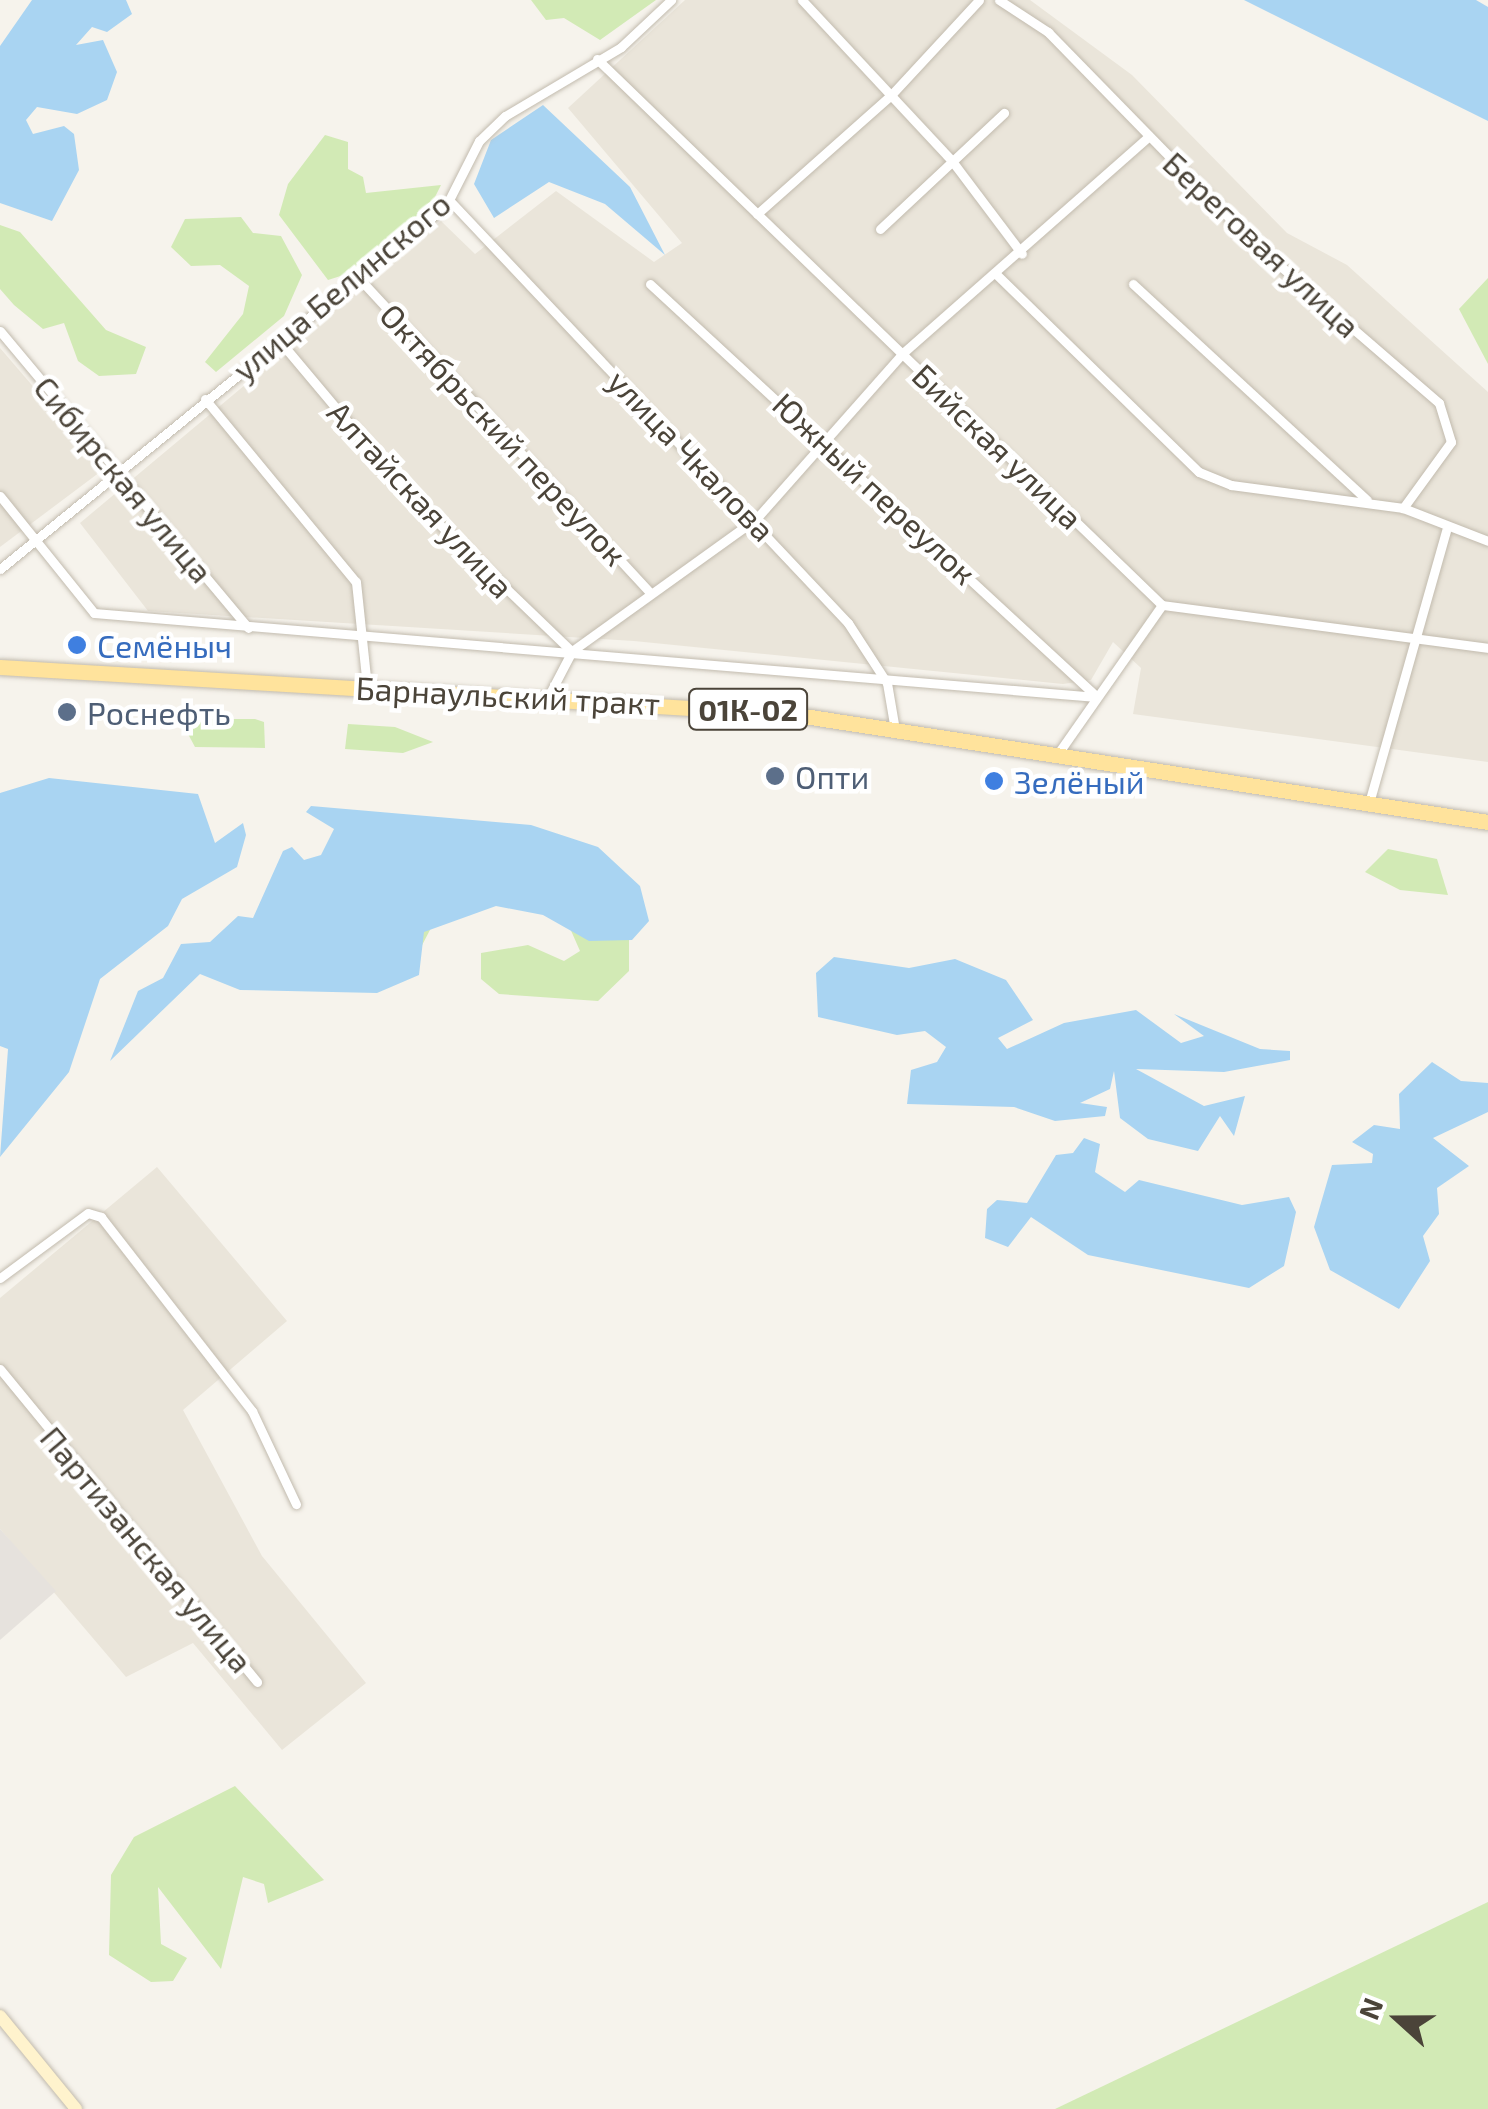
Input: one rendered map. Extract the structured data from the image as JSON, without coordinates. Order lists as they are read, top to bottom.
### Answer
{
  "streets": {
    "main road": ["Барнаульский тракт", "01К-02"],
    "street": [
      "Береговая улица",
      "улица Белинского",
      "Октябрьский переулок",
      "Бийская улица",
      "улица Чкалова",
      "Сибирская улица",
      "Южный переулок",
      "Алтайская улица",
      "Партизанская улица"
    ]
  },
  "crossings": [
    ["улица Белинского", "Октябрьский переулок"],
    ["улица Белинского", "Бийская улица"],
    ["улица Белинского", "улица Чкалова"],
    ["улица Белинского", "Сибирская улица"],
    ["улица Белинского", "Алтайская улица"],
    ["улица Чкалова", "Барнаульский тракт"]
  ],
  "places": [
    "Семёныч",
    "Роснефть",
    "Опти",
    "Зелёный"
  ],
  "north": "left"
}
